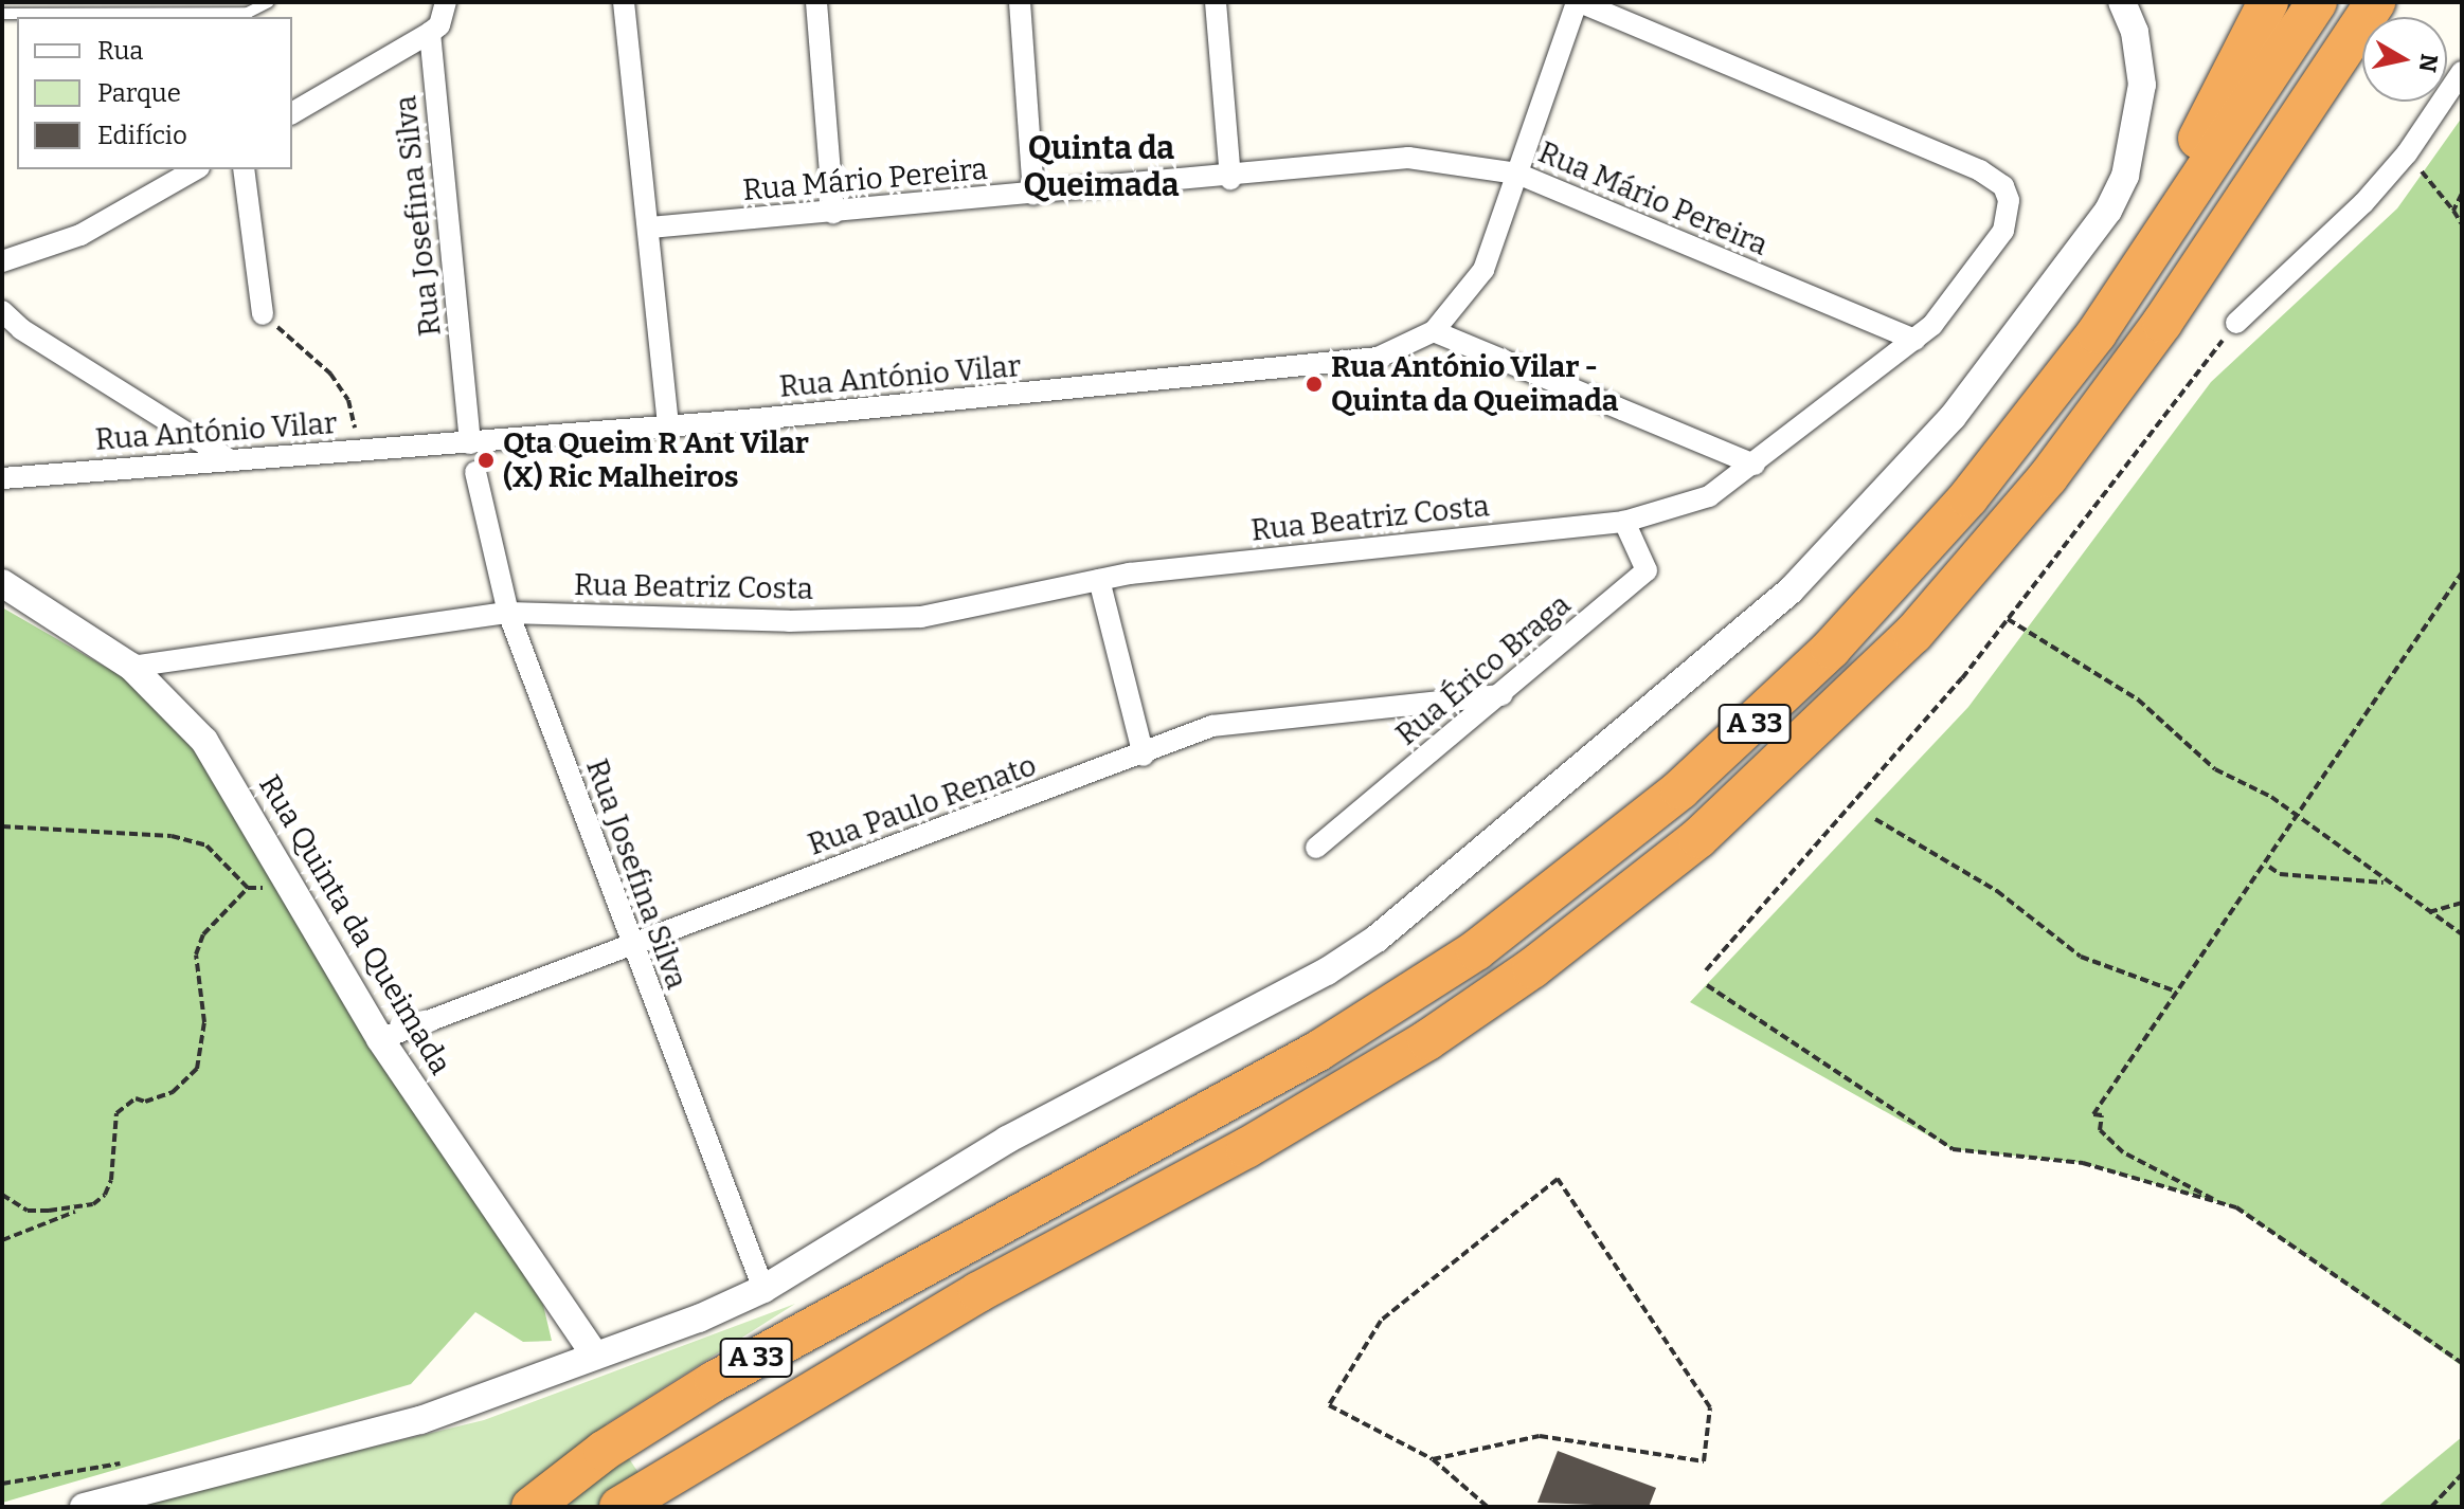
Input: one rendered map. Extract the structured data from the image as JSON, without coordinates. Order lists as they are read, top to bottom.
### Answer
{
  "streets": {
    "highway": ["A 33"],
    "street": [
      "Rua Mário Pereira",
      "Rua Josefina Silva",
      "Rua António Vilar",
      "Rua Beatriz Costa",
      "Rua Érico Braga",
      "Rua Paulo Renato",
      "Rua Quinta da Queimada"
    ]
  },
  "crossings": [
    ["Rua Mário Pereira", "Rua António Vilar"],
    ["Rua Mário Pereira", "Rua Beatriz Costa"],
    ["Rua Josefina Silva", "Rua António Vilar"],
    ["Rua Josefina Silva", "Rua Beatriz Costa"],
    ["Rua Josefina Silva", "Rua Paulo Renato"],
    ["Rua António Vilar", "Rua Beatriz Costa"],
    ["Rua Beatriz Costa", "Rua Érico Braga"],
    ["Rua Beatriz Costa", "Rua Quinta da Queimada"],
    ["Rua Érico Braga", "Rua Paulo Renato"],
    ["Rua Paulo Renato", "Rua Quinta da Queimada"]
  ],
  "districts": ["Quinta da Queimada"],
  "places": ["Rua António Vilar - Quinta da Queimada", "Qta Queim R Ant Vilar (X) Ric Malheiros"],
  "legend": ["Rua", "Parque", "Edifício"],
  "north": "right"
}
